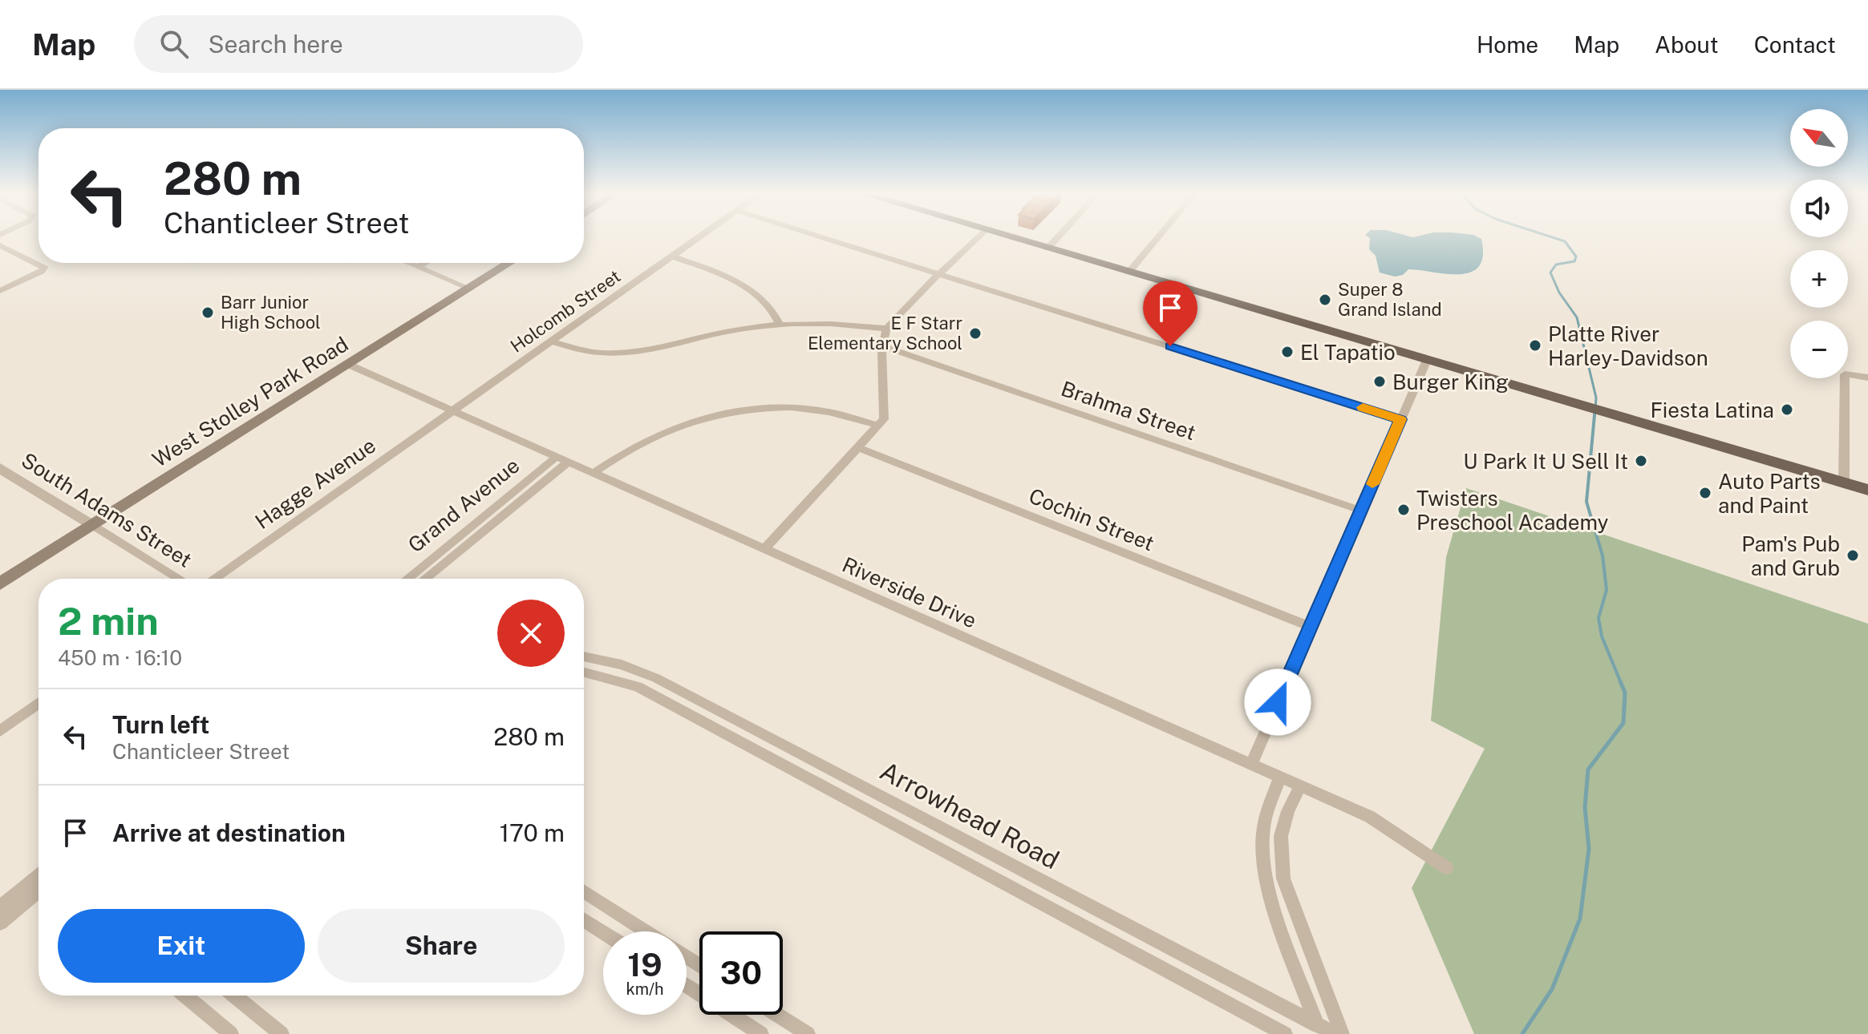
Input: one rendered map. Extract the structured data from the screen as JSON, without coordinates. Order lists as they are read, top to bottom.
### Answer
{
  "streets": {
    "main road": ["West Stolley Park Road"],
    "street": [
      "Holcomb Street",
      "Brahma Street",
      "Hagge Avenue",
      "Grand Avenue",
      "South Adams Street",
      "Cochin Street",
      "Riverside Drive",
      "Arrowhead Road"
    ]
  },
  "crossings": [
    ["Holcomb Street", "Hagge Avenue"],
    ["Holcomb Street", "Riverside Drive"],
    ["West Stolley Park Road", "South Adams Street"],
    ["West Stolley Park Road", "Riverside Drive"],
    ["Hagge Avenue", "Riverside Drive"],
    ["Grand Avenue", "Riverside Drive"]
  ],
  "places": [
    "Super 8 Grand Island",
    "Barr Junior High School",
    "E F Starr Elementary School",
    "Platte River Harley-Davidson",
    "El Tapatio",
    "Burger King",
    "Fiesta Latina",
    "U Park It U Sell It",
    "Auto Parts and Paint",
    "Twisters Preschool Academy",
    "Pam's Pub and Grub"
  ],
  "north": "top left",
  "page": {
    "header": "Map",
    "search": "Search here",
    "nav": [
      "Home",
      "Map",
      "About",
      "Contact"
    ],
    "map_buttons": ["+", "−"],
    "turn": ["280 m", "Chanticleer Street"],
    "heading": ["2 min", "450 m · 16:10"],
    "list": [
      {
        "name": "Turn left",
        "note": "Chanticleer Street",
        "value": "280 m"
      },
      {
        "name": "Arrive at destination",
        "value": "170 m"
      }
    ],
    "buttons": ["Exit", "Share"],
    "speed": "19 km/h",
    "limit": "30"
  }
}
